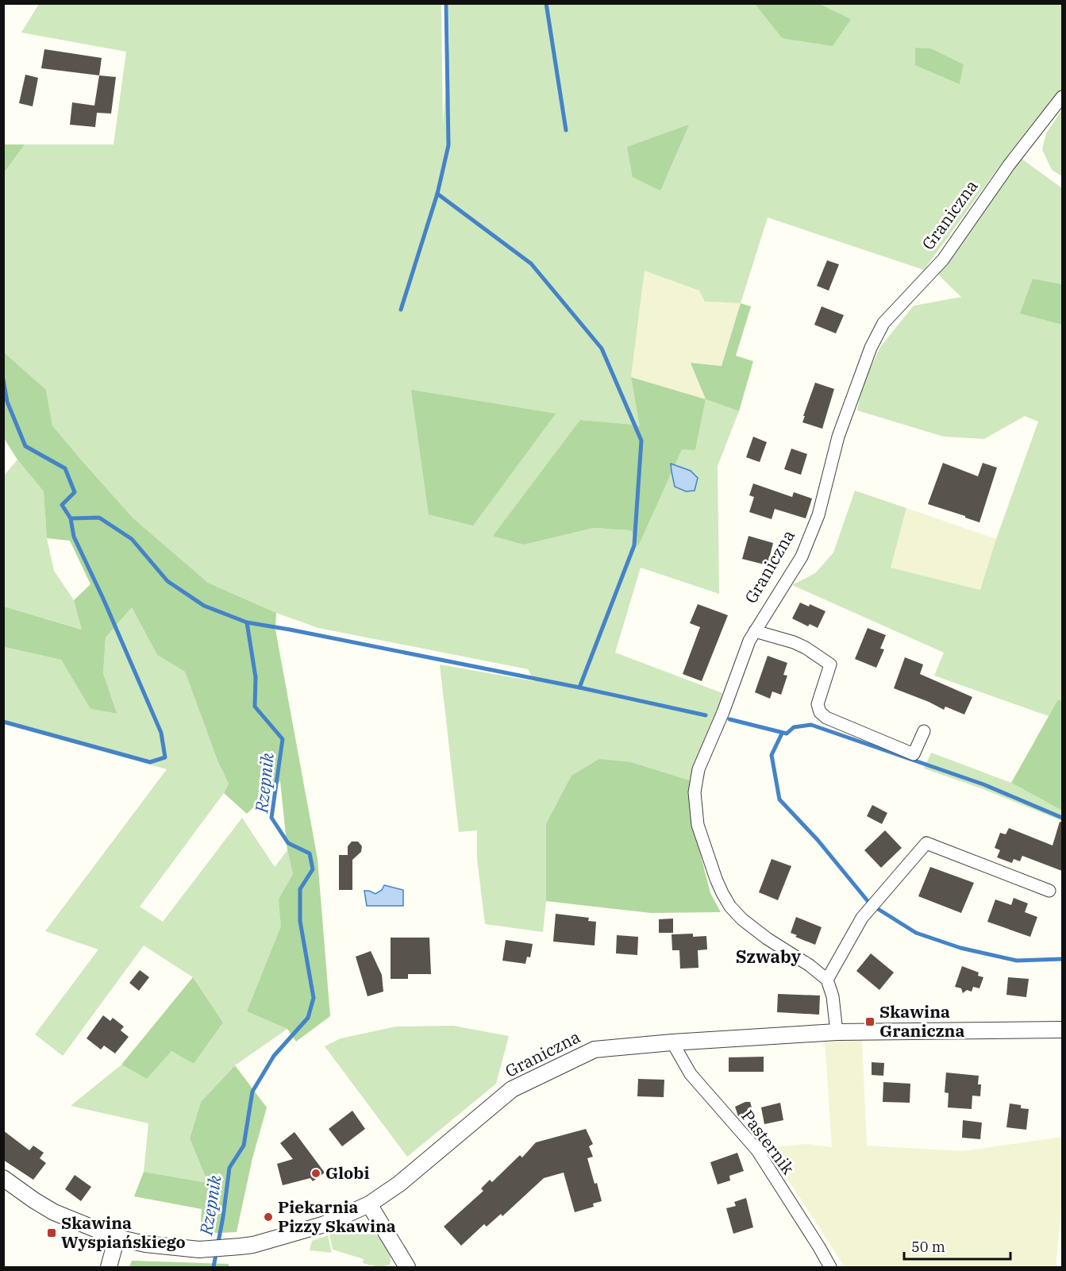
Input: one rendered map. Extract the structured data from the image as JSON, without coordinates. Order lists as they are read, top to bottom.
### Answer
{
  "streets": {
    "street": ["Graniczna", "Pasternik"]
  },
  "crossings": [
    ["Graniczna", "Pasternik"]
  ],
  "districts": ["Szwaby"],
  "water": ["Rzepnik"],
  "places": {
    "transit": ["Skawina Graniczna", "Skawina Wyspiańskiego"],
    "other": ["Globi", "Piekarnia Pizzy Skawina"]
  },
  "scale_bar": "50 m"
}
